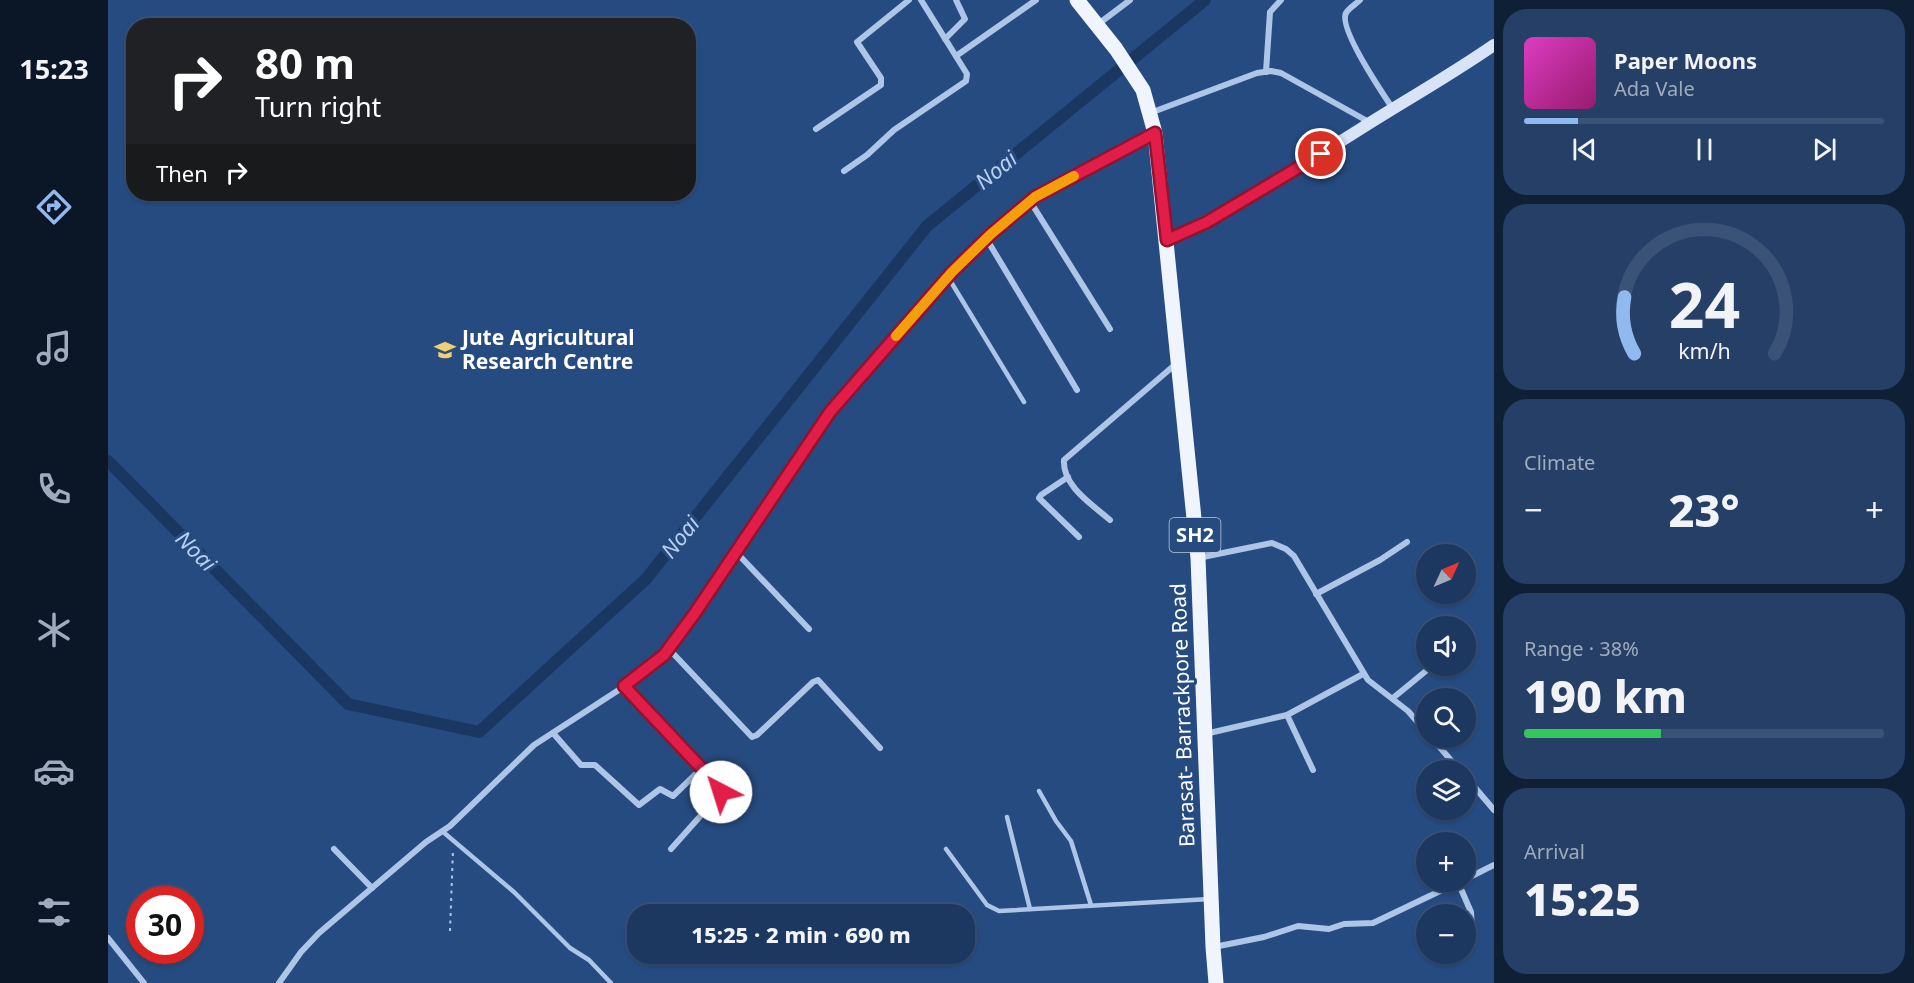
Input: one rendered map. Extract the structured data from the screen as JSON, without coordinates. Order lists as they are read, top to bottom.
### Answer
{
  "streets": {
    "main road": ["SH2", "Barasat- Barrackpore Road"]
  },
  "crossings": [
    ["SH2", "Barasat- Barrackpore Road"]
  ],
  "water": ["Noai"],
  "places": {
    "school or university": ["Jute Agricultural Research Centre"]
  },
  "north": "top right",
  "page": {
    "tabs": "15:23",
    "turn": ["80 m", "Turn right"],
    "song": ["Paper Moons", "Ada Vale"],
    "then": "Then",
    "tile": [
      "Climate",
      ["Range · 38%", "190 km"],
      ["Arrival", "15:25"]
    ],
    "heat": ["−", "23°", "+"],
    "map_buttons": ["+", "−"],
    "limit": "30",
    "trip": "15:25 · 2 min · 690 m",
    "gauge": ["24", "km/h"]
  }
}
